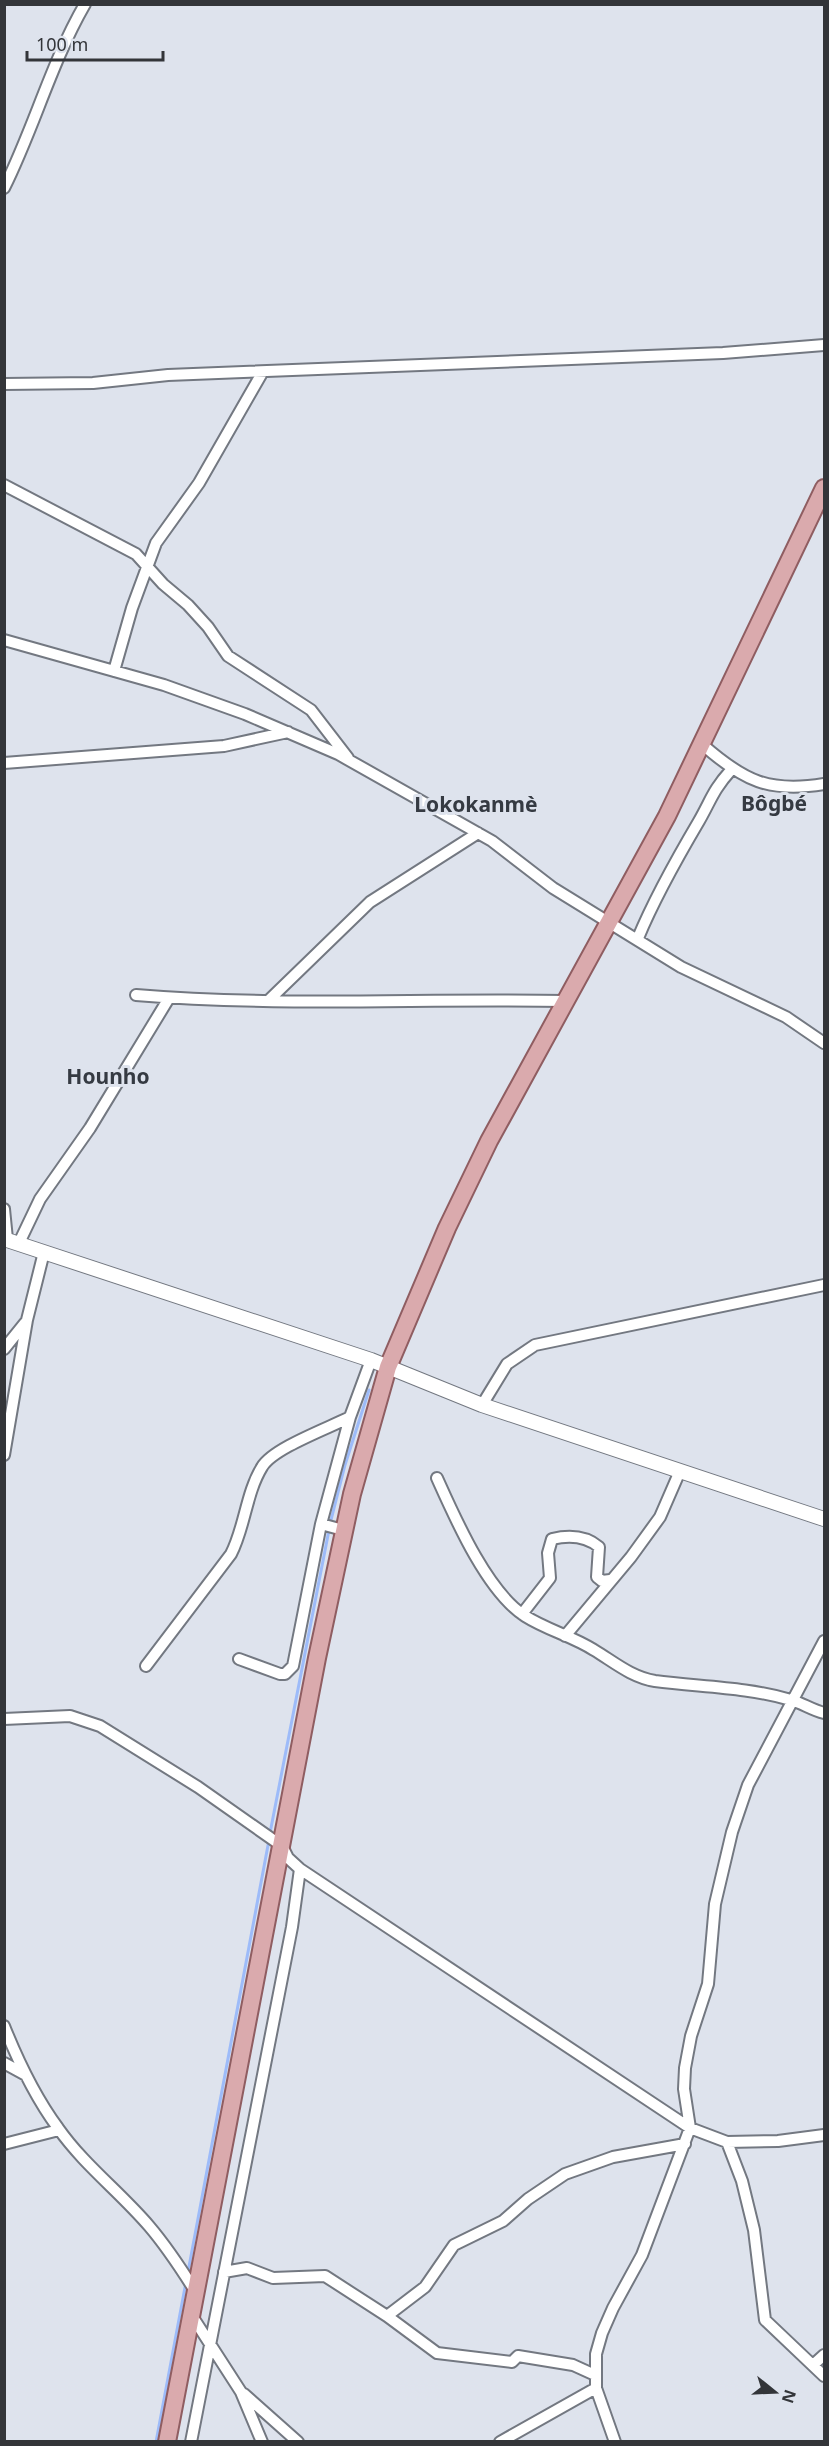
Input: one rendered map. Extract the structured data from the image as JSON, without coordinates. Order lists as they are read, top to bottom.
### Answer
{
  "districts": ["Bôgbé", "Lokokanmè", "Hounho"],
  "scale_bar": "100 m",
  "north": "right"
}
